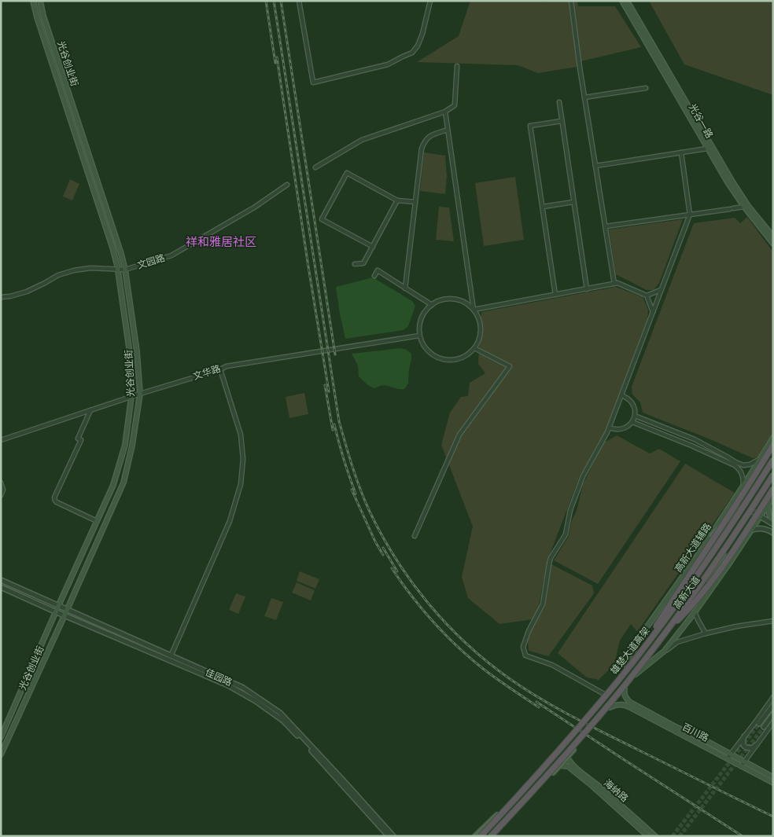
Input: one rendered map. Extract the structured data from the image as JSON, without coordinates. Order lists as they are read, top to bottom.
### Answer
{
  "streets": {
    "highway": ["雄楚大道高架"],
    "main road": [
      "光谷创业街",
      "光谷一路",
      "高新大道辅路",
      "高新大道",
      "百川路",
      "海纳路"
    ],
    "street": ["文园路", "文华路", "佳园路"]
  },
  "crossings": [
    ["光谷创业街", "文园路"],
    ["光谷创业街", "文华路"],
    ["光谷创业街", "佳园路"],
    ["高新大道辅路", "高新大道"],
    ["高新大道", "百川路"]
  ],
  "districts": ["祥和雅居社区"]
}
